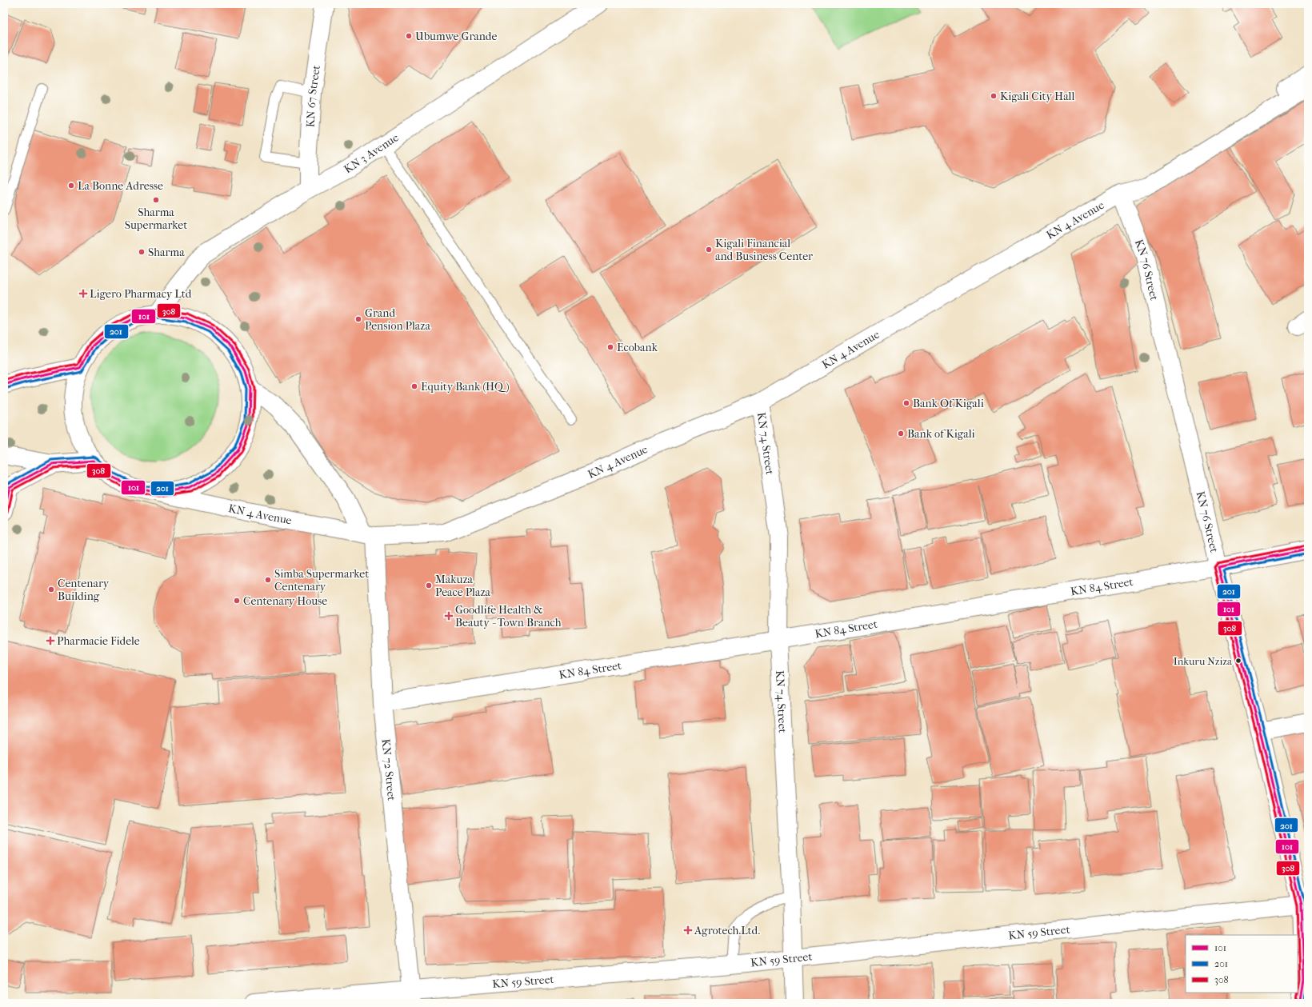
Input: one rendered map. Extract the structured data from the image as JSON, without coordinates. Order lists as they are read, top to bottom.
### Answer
{
  "streets": {
    "street": [
      "KN 67 Street",
      "KN 3 Avenue",
      "KN 4 Avenue",
      "KN 76 Street",
      "KN 74 Street",
      "KN 84 Street",
      "KN 72 Street",
      "KN 59 Street"
    ]
  },
  "crossings": [
    ["KN 67 Street", "KN 3 Avenue"],
    ["KN 3 Avenue", "KN 4 Avenue"],
    ["KN 4 Avenue", "KN 76 Street"],
    ["KN 4 Avenue", "KN 74 Street"],
    ["KN 4 Avenue", "KN 72 Street"],
    ["KN 76 Street", "KN 84 Street"],
    ["KN 76 Street", "KN 59 Street"],
    ["KN 74 Street", "KN 84 Street"],
    ["KN 74 Street", "KN 59 Street"],
    ["KN 84 Street", "KN 72 Street"],
    ["KN 72 Street", "KN 59 Street"]
  ],
  "places": {
    "other": [
      "Ubumwe Grande",
      "Kigali City Hall",
      "La Bonne Adresse",
      "Sharma Supermarket",
      "Kigali Financial and Business Center",
      "Sharma",
      "Grand Pension Plaza",
      "Ecobank",
      "Equity Bank (HQ)",
      "Bank Of Kigali",
      "Bank of Kigali",
      "Simba Supermarket Centenary",
      "Makuza Peace Plaza",
      "Centenary Building",
      "Centenary House",
      "Inkuru Nziza"
    ],
    "health": [
      "Ligero Pharmacy Ltd",
      "Goodlife Health & Beauty - Town Branch",
      "Pharmacie Fidele",
      "Agrotech.Ltd."
    ]
  },
  "lines": ["transit line 308", "transit line 101", "transit line 201"],
  "legend": ["101", "201", "308"]
}
